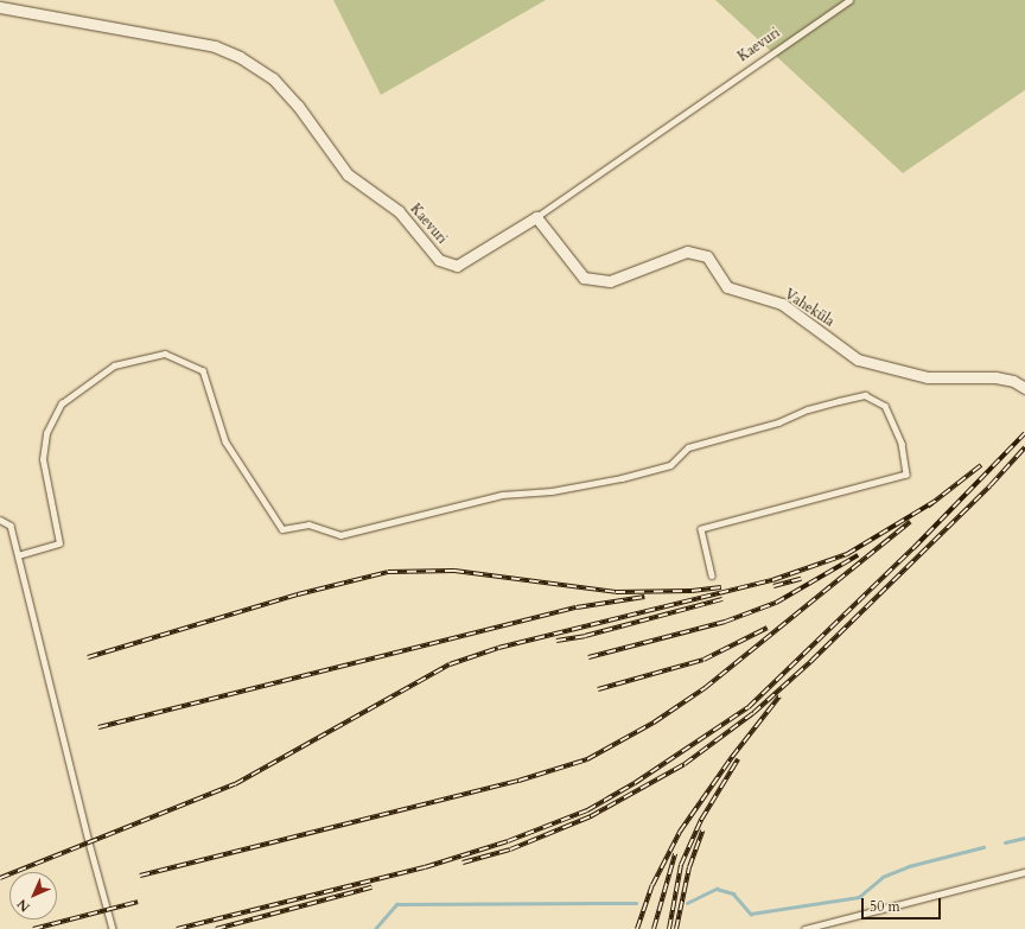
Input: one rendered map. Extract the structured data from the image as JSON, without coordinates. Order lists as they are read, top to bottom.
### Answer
{
  "streets": {
    "street": ["Kaevuri", "Vaheküla"]
  },
  "crossings": [
    ["Kaevuri", "Vaheküla"]
  ],
  "scale_bar": "50 m",
  "north": "bottom left"
}
